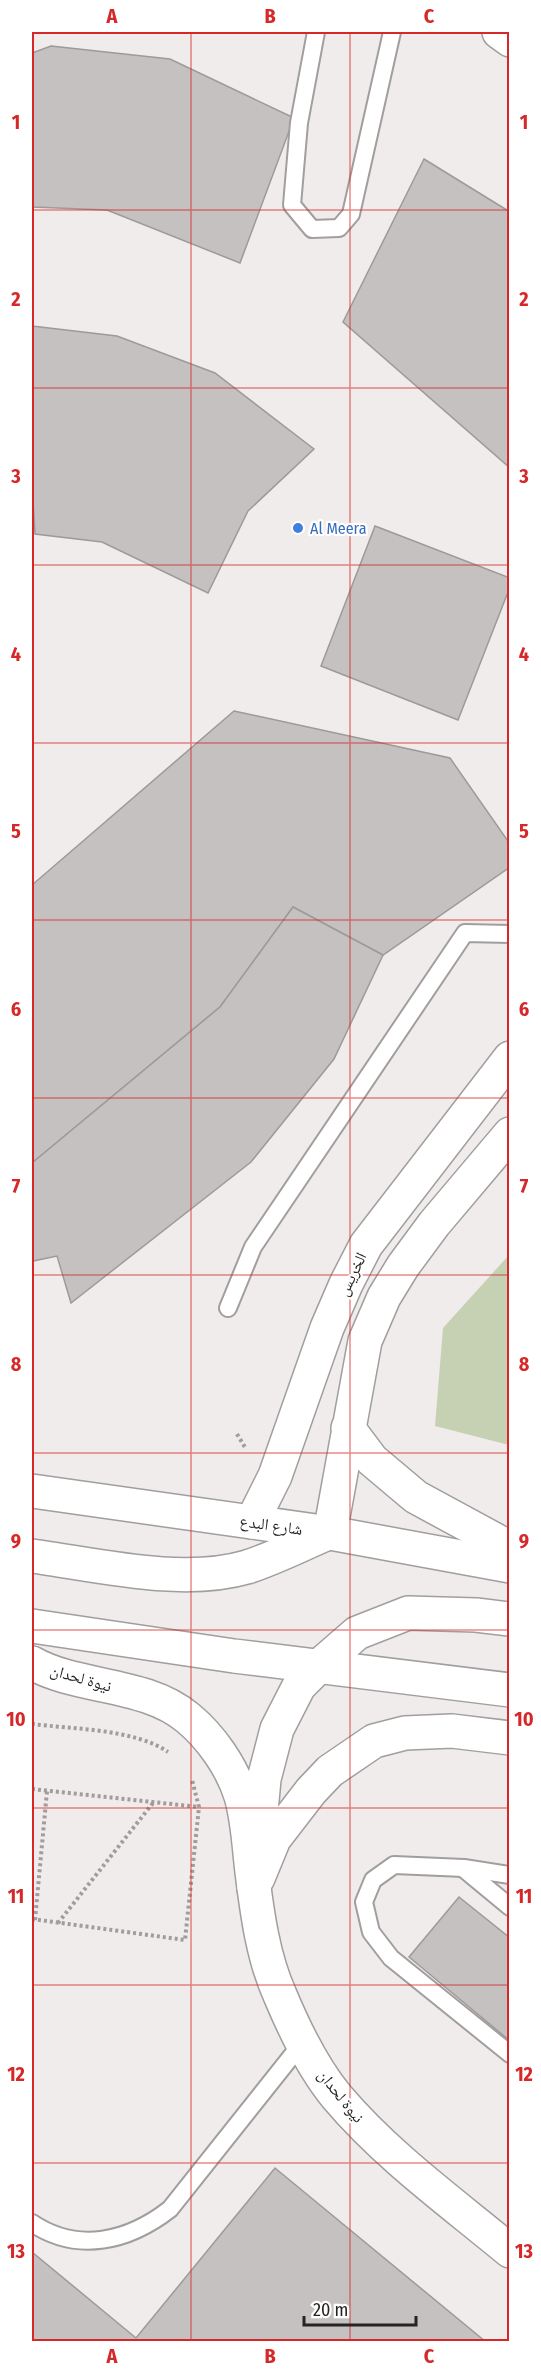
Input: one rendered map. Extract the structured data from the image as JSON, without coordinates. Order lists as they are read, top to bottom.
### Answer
{
  "streets": {
    "street": ["الخريس", "شارع البدع", "نيوة لحدان"]
  },
  "crossings": [
    ["الخريس", "شارع البدع"]
  ],
  "places": ["Al Meera"],
  "scale_bar": "20 m",
  "grid": {
    "columns": ["A", "B", "C"],
    "rows": [
      "1",
      "2",
      "3",
      "4",
      "5",
      "6",
      "7",
      "8",
      "9",
      "10",
      "11",
      "12",
      "13"
    ]
  }
}
